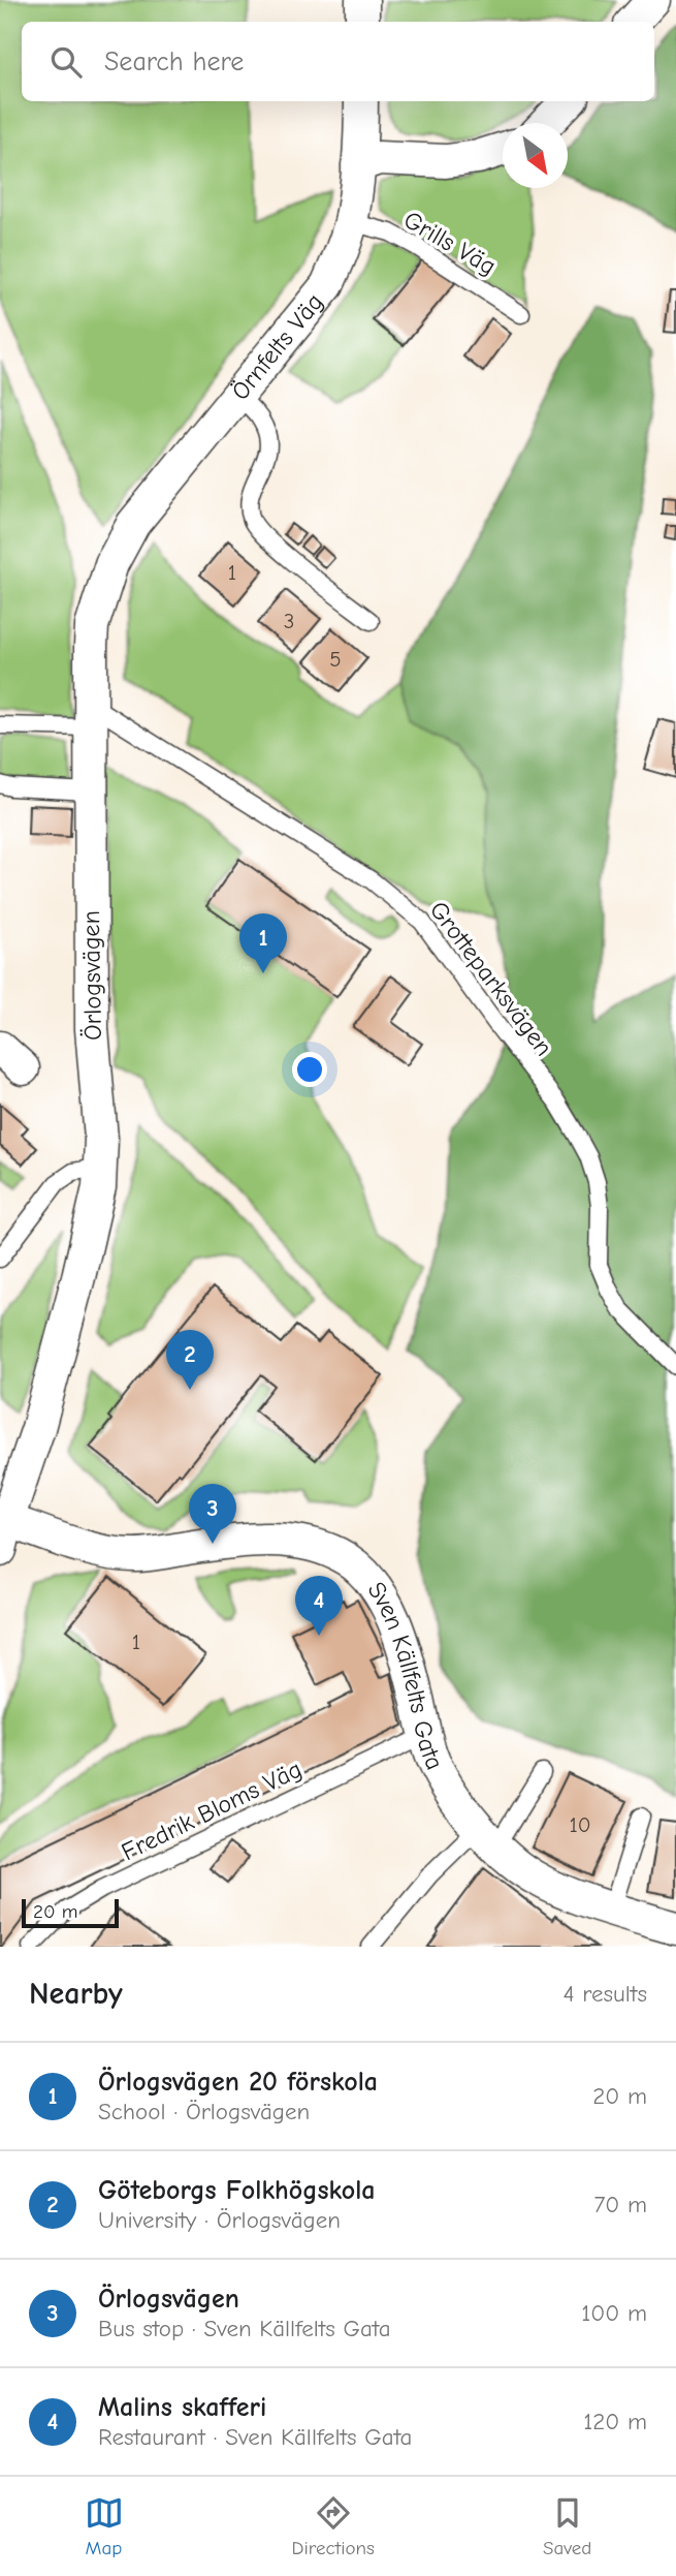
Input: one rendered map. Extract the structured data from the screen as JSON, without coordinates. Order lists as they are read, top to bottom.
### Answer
{
  "streets": {
    "street": ["Örnfelts Väg", "Örlogsvägen", "Sven Källfelts Gata"],
    "lane": ["Grills Väg", "Grotteparksvägen", "Fredrik Bloms Väg"]
  },
  "crossings": [
    ["Grills Väg", "Örnfelts Väg"],
    ["Örnfelts Väg", "Örlogsvägen"],
    ["Örlogsvägen", "Grotteparksvägen"],
    ["Örlogsvägen", "Sven Källfelts Gata"],
    ["Sven Källfelts Gata", "Fredrik Bloms Väg"]
  ],
  "house_numbers": [
    "1",
    "3",
    "5",
    "1",
    "10"
  ],
  "scale_bar": "20 m",
  "north": "bottom right",
  "page": {
    "search": "Search here",
    "pins": [
      "1",
      "2",
      "3",
      "4"
    ],
    "scale": "20 m",
    "heading": ["Nearby", "4 results"],
    "list": [
      {
        "mark": "1",
        "name": "Örlogsvägen 20 förskola",
        "note": "School · Örlogsvägen",
        "value": "20 m"
      },
      {
        "mark": "2",
        "name": "Göteborgs Folkhögskola",
        "note": "University · Örlogsvägen",
        "value": "70 m"
      },
      {
        "mark": "3",
        "name": "Örlogsvägen",
        "note": "Bus stop · Sven Källfelts Gata",
        "value": "100 m"
      },
      {
        "mark": "4",
        "name": "Malins skafferi",
        "note": "Restaurant · Sven Källfelts Gata",
        "value": "120 m"
      }
    ],
    "nav": ["Map", "Directions", "Saved"]
  }
}
